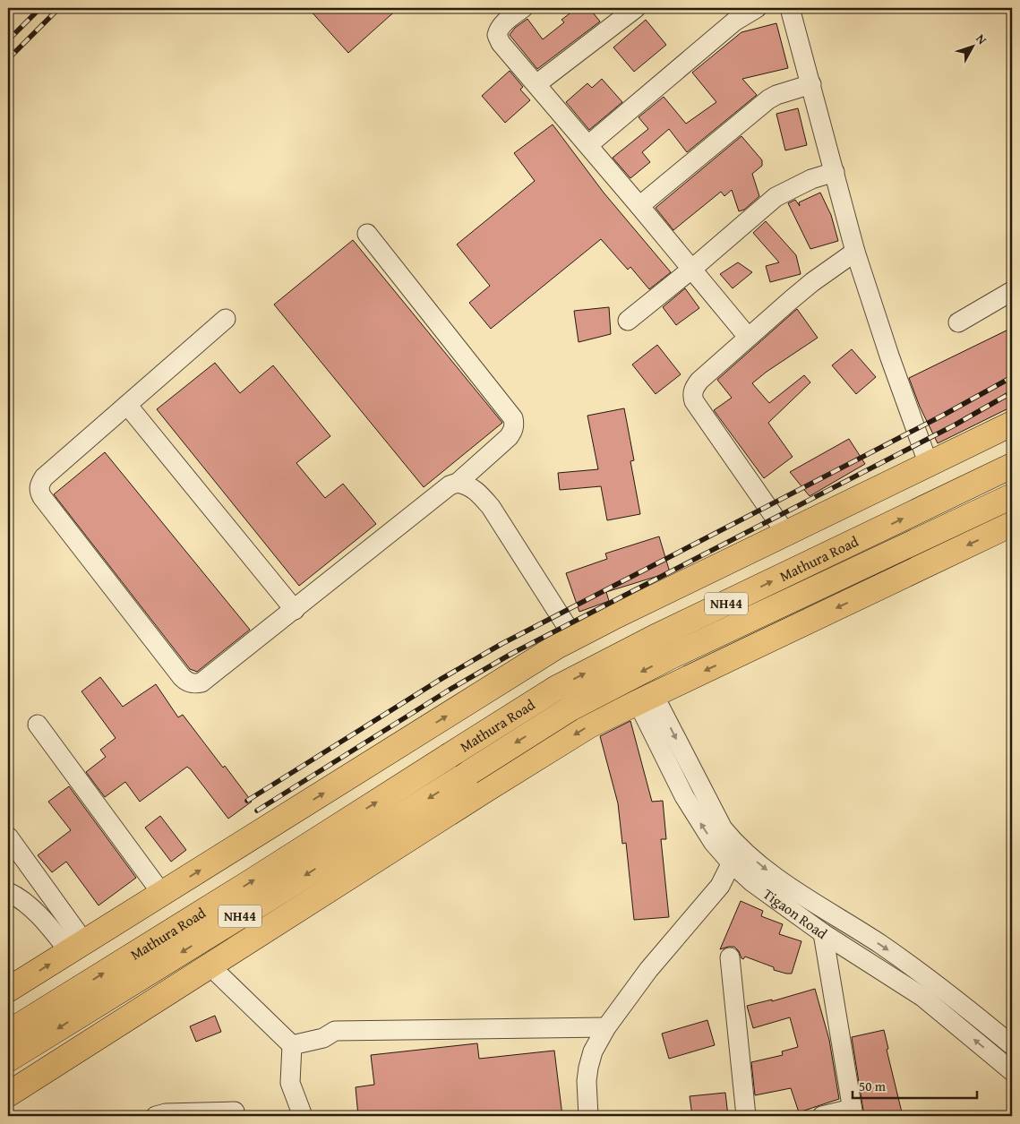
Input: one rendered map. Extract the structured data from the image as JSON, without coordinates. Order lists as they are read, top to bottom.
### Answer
{
  "streets": {
    "main road": ["Mathura Road", "NH44"],
    "street": ["Tigaon Road"]
  },
  "scale_bar": "50 m",
  "north": "top right"
}
